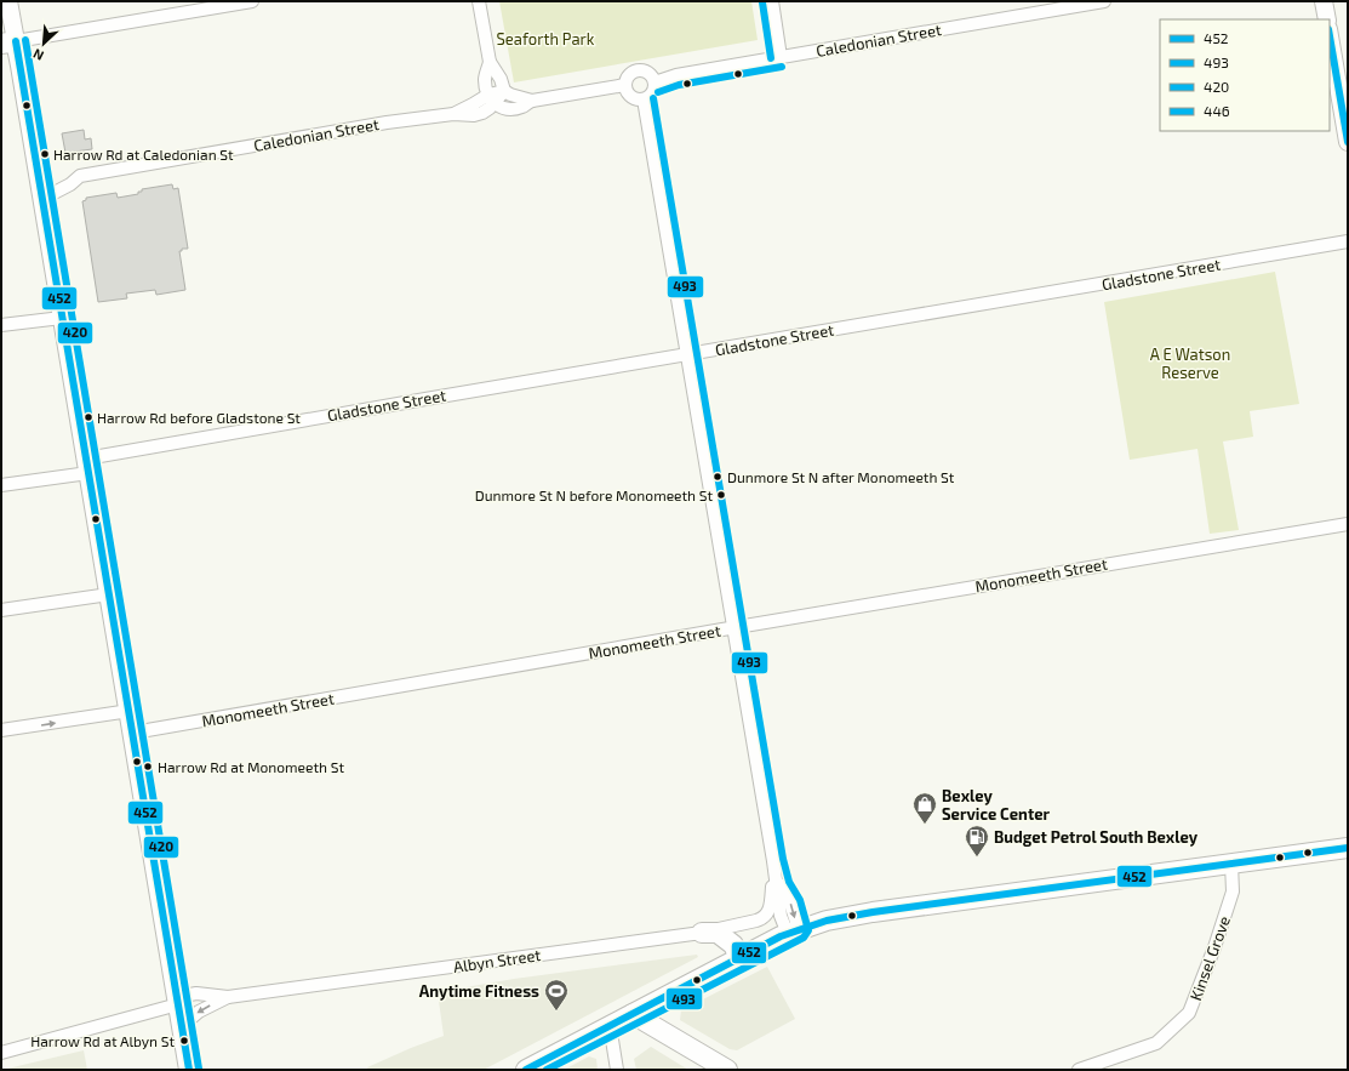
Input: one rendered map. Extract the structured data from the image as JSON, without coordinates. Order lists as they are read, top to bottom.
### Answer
{
  "streets": {
    "street": [
      "Caledonian Street",
      "Gladstone Street",
      "Monomeeth Street",
      "Kinsel Grove",
      "Albyn Street"
    ]
  },
  "parks": ["Seaforth Park", "A E Watson Reserve"],
  "places": {
    "other": [
      "Harrow Rd at Caledonian St",
      "Harrow Rd before Gladstone St",
      "Dunmore St N after Monomeeth St",
      "Dunmore St N before Monomeeth St",
      "Harrow Rd at Monomeeth St",
      "Harrow Rd at Albyn St"
    ],
    "shop": ["Bexley Service Center"],
    "fuel station": ["Budget Petrol South Bexley"],
    "sports": ["Anytime Fitness"]
  },
  "lines": [
    "transit line 493",
    "transit line 446",
    "transit line 420",
    "transit line 452"
  ],
  "legend": [
    "452",
    "493",
    "420",
    "446"
  ],
  "north": "bottom left"
}
